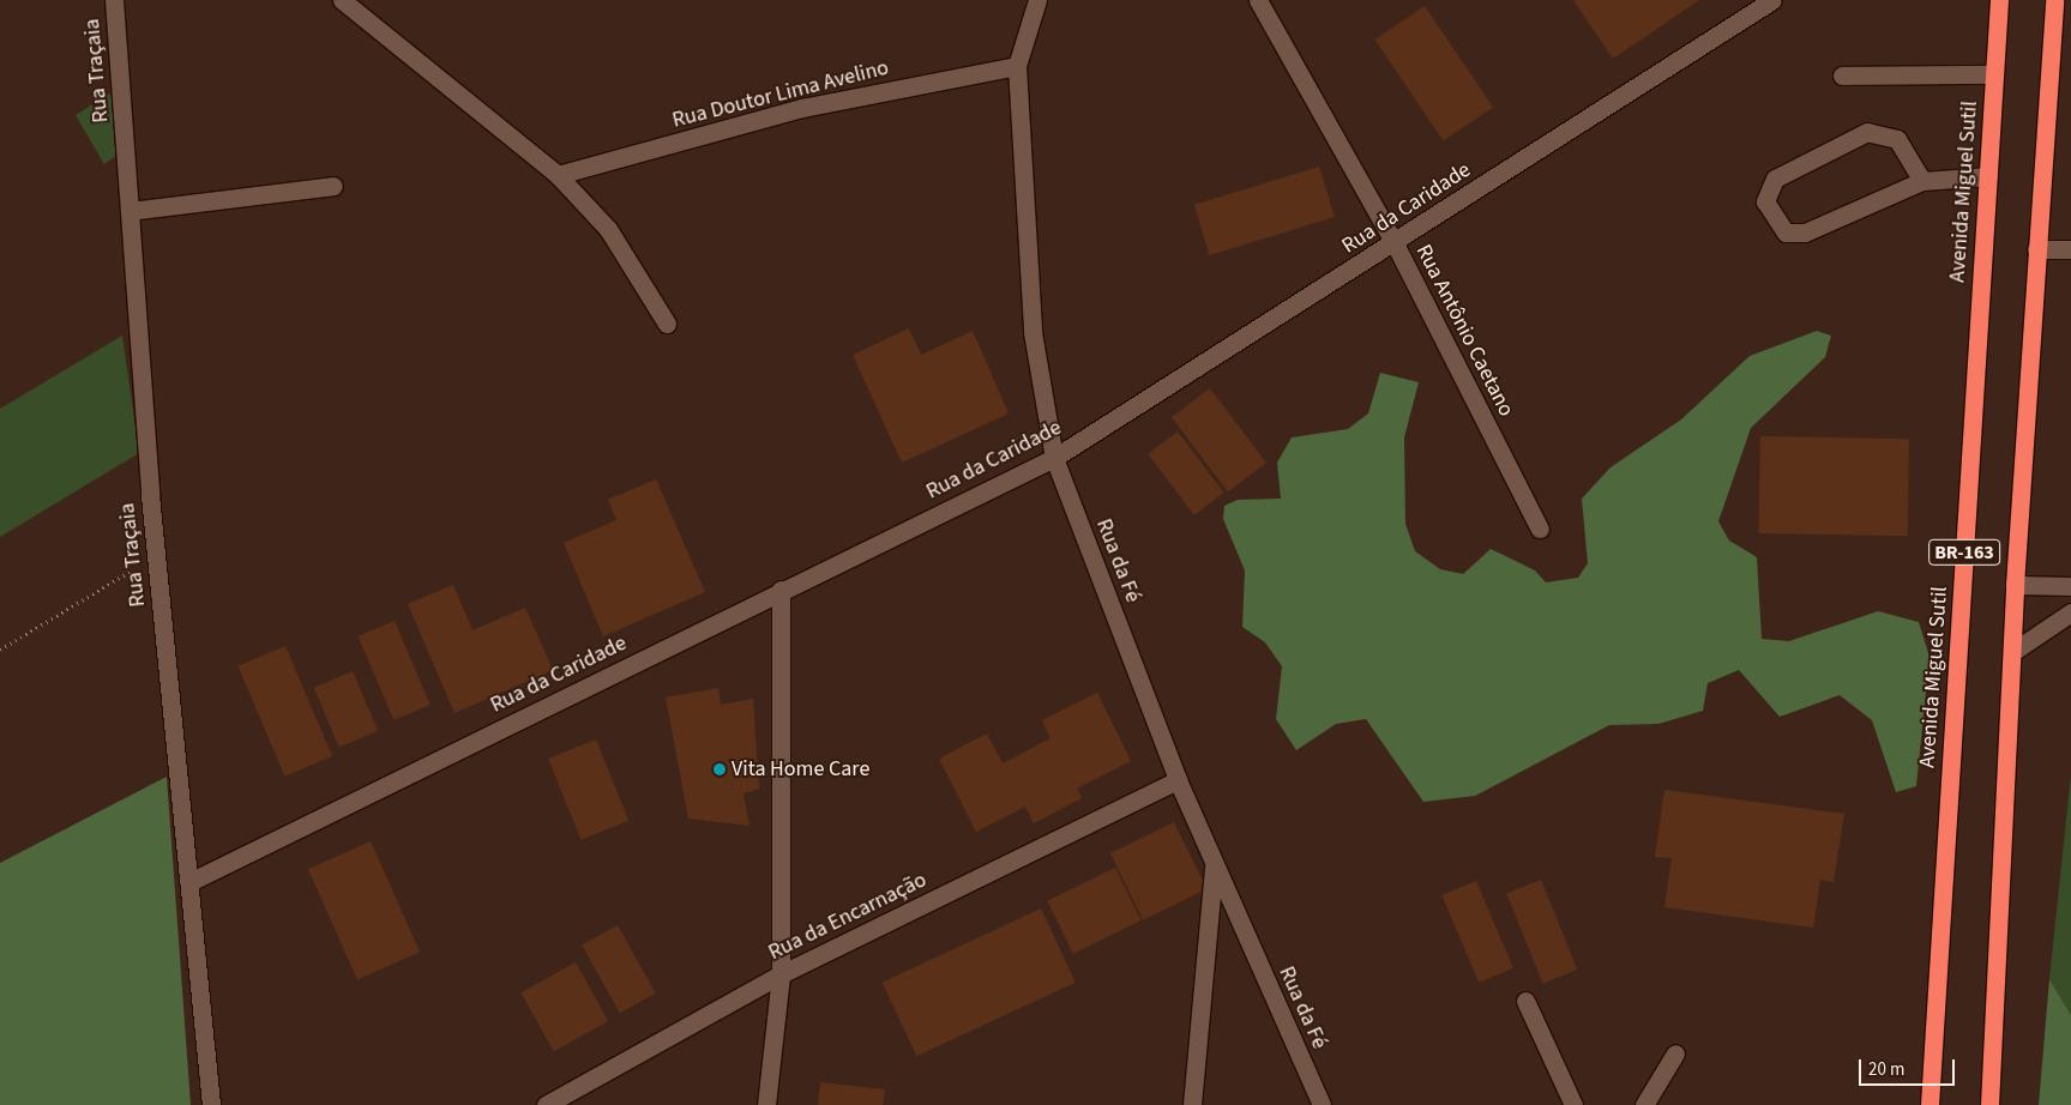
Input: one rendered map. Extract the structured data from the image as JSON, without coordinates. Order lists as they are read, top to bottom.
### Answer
{
  "streets": {
    "highway": ["Avenida Miguel Sutil", "BR-163"],
    "street": [
      "Rua Traçaia",
      "Rua Doutor Lima Avelino",
      "Rua da Caridade",
      "Rua Antônio Caetano",
      "Rua da Fé",
      "Rua da Encarnação"
    ]
  },
  "crossings": [
    ["Rua Traçaia", "Rua da Caridade"],
    ["Rua Doutor Lima Avelino", "Rua da Fé"],
    ["Rua da Caridade", "Rua Antônio Caetano"],
    ["Rua da Caridade", "Rua da Fé"],
    ["Rua da Fé", "Rua da Encarnação"]
  ],
  "places": ["Vita Home Care"],
  "scale_bar": "20 m"
}
